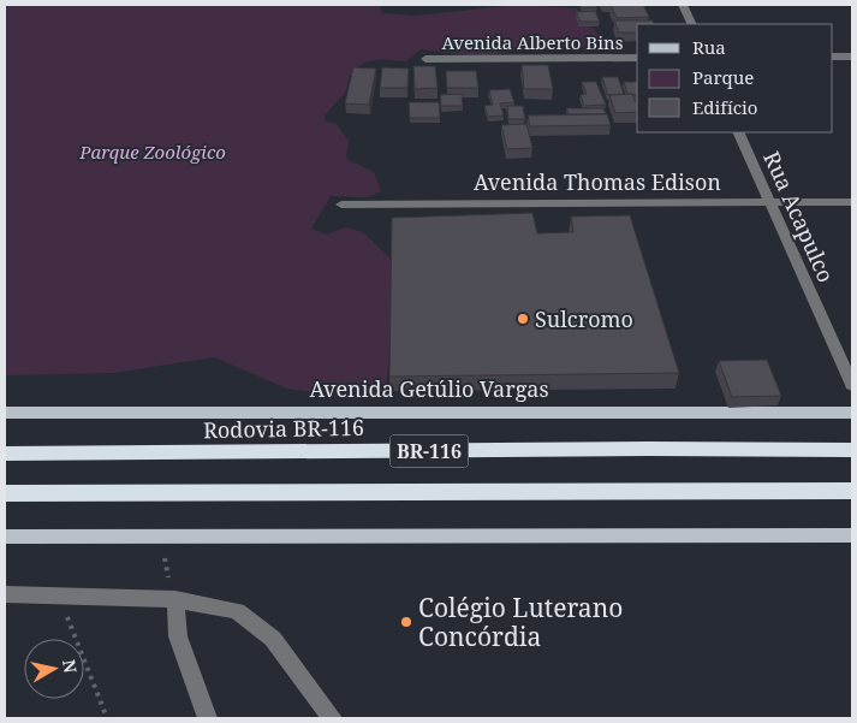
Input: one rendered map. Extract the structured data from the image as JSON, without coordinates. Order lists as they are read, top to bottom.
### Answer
{
  "streets": {
    "highway": ["Rodovia BR-116", "BR-116"],
    "main road": ["Avenida Getúlio Vargas"],
    "street": ["Avenida Alberto Bins", "Avenida Thomas Edison", "Rua Acapulco"]
  },
  "crossings": [
    ["Avenida Thomas Edison", "Rua Acapulco"]
  ],
  "parks": ["Parque Zoológico"],
  "places": ["Sulcromo", "Colégio Luterano Concórdia"],
  "legend": ["Rua", "Parque", "Edifício"],
  "north": "right"
}
